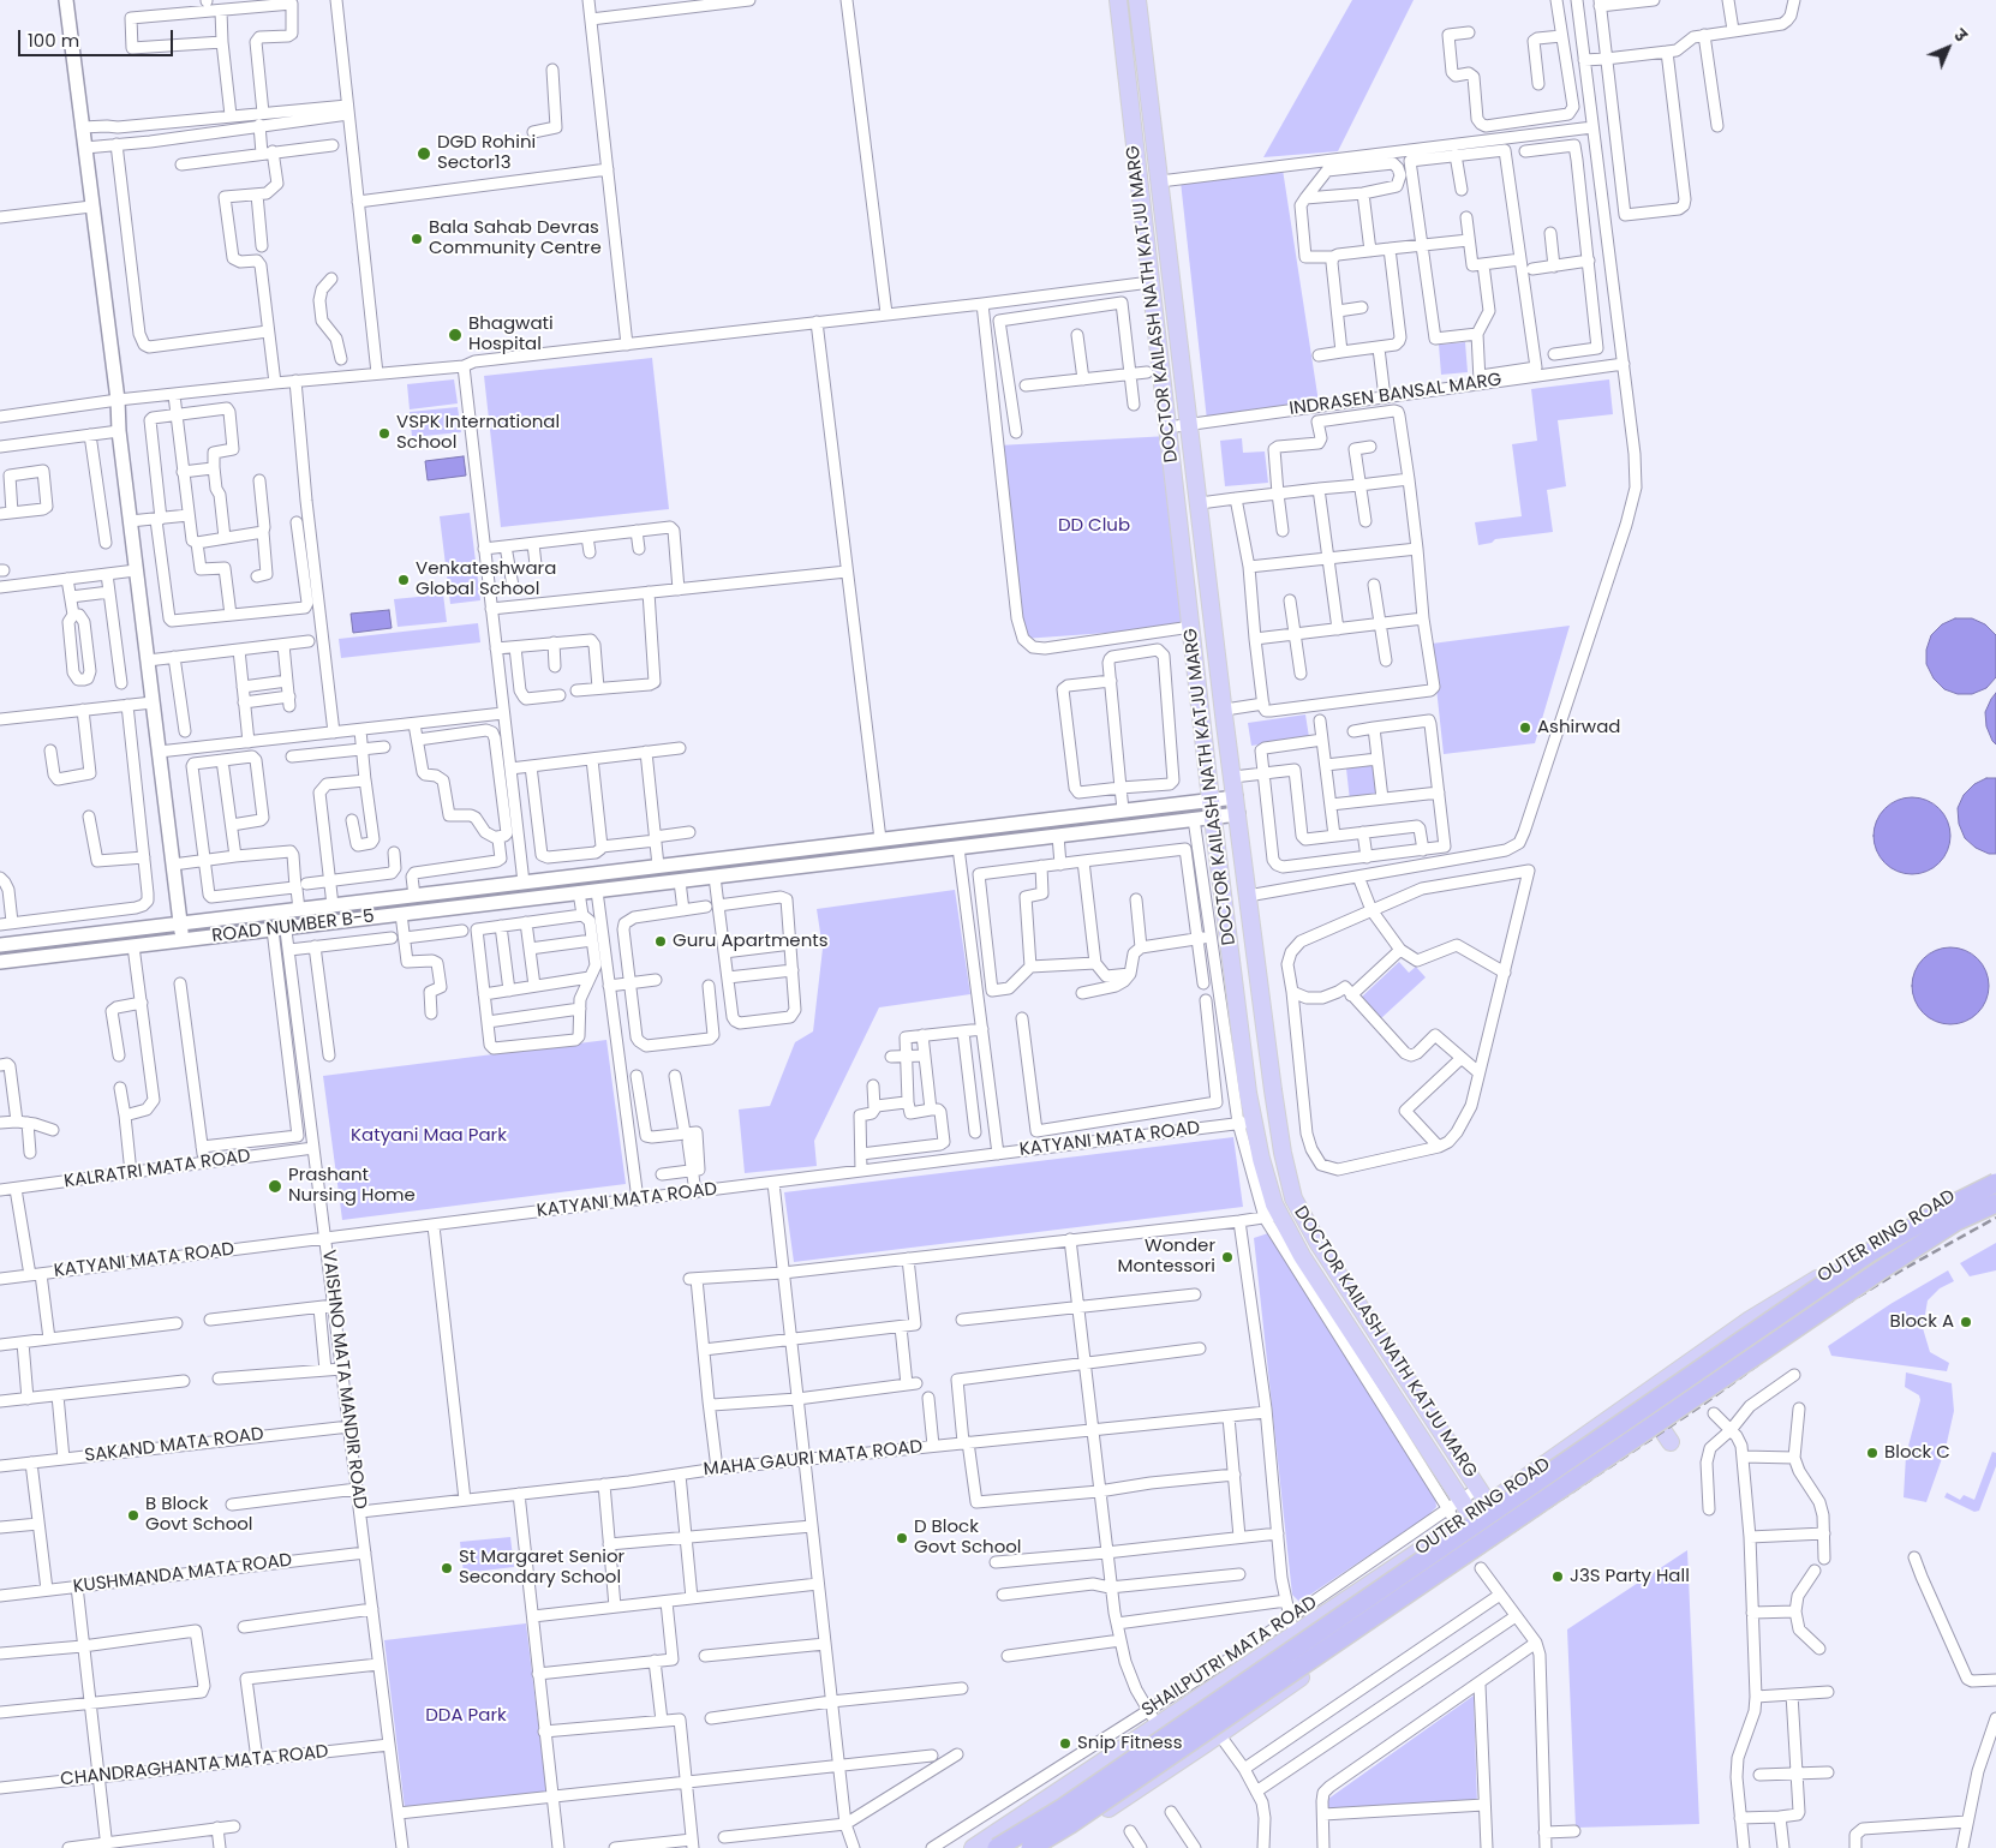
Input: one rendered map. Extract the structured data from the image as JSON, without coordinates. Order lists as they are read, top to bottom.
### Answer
{
  "streets": {
    "highway": ["OUTER RING ROAD"],
    "main road": ["DOCTOR KAILASH NATH KATJU MARG"],
    "street": [
      "INDRASEN BANSAL MARG",
      "ROAD NUMBER B-5",
      "KATYANI MATA ROAD",
      "KALRATRI MATA ROAD",
      "VAISHNO MATA MANDIR ROAD",
      "SAKAND MATA ROAD",
      "MAHA GAURI MATA ROAD",
      "KUSHMANDA MATA ROAD",
      "SHAILPUTRI MATA ROAD",
      "CHANDRAGHANTA MATA ROAD"
    ]
  },
  "crossings": [
    ["DOCTOR KAILASH NATH KATJU MARG", "INDRASEN BANSAL MARG"],
    ["DOCTOR KAILASH NATH KATJU MARG", "ROAD NUMBER B-5"],
    ["DOCTOR KAILASH NATH KATJU MARG", "KATYANI MATA ROAD"],
    ["DOCTOR KAILASH NATH KATJU MARG", "OUTER RING ROAD"],
    ["DOCTOR KAILASH NATH KATJU MARG", "SHAILPUTRI MATA ROAD"],
    ["ROAD NUMBER B-5", "VAISHNO MATA MANDIR ROAD"],
    ["KATYANI MATA ROAD", "VAISHNO MATA MANDIR ROAD"],
    ["KALRATRI MATA ROAD", "VAISHNO MATA MANDIR ROAD"],
    ["OUTER RING ROAD", "SHAILPUTRI MATA ROAD"],
    ["VAISHNO MATA MANDIR ROAD", "SAKAND MATA ROAD"],
    ["VAISHNO MATA MANDIR ROAD", "MAHA GAURI MATA ROAD"],
    ["VAISHNO MATA MANDIR ROAD", "KUSHMANDA MATA ROAD"],
    ["VAISHNO MATA MANDIR ROAD", "CHANDRAGHANTA MATA ROAD"]
  ],
  "parks": ["DD Club", "Katyani Maa Park", "DDA Park"],
  "places": [
    "DGD Rohini Sector13",
    "Bala Sahab Devras Community Centre",
    "Bhagwati Hospital",
    "VSPK International School",
    "Venkateshwara Global School",
    "Ashirwad",
    "Guru Apartments",
    "Prashant Nursing Home",
    "Wonder Montessori",
    "Block A",
    "Block C",
    "B Block Govt School",
    "D Block Govt School",
    "St Margaret Senior Secondary School",
    "J3S Party Hall",
    "Snip Fitness"
  ],
  "scale_bar": "100 m",
  "north": "top right"
}
